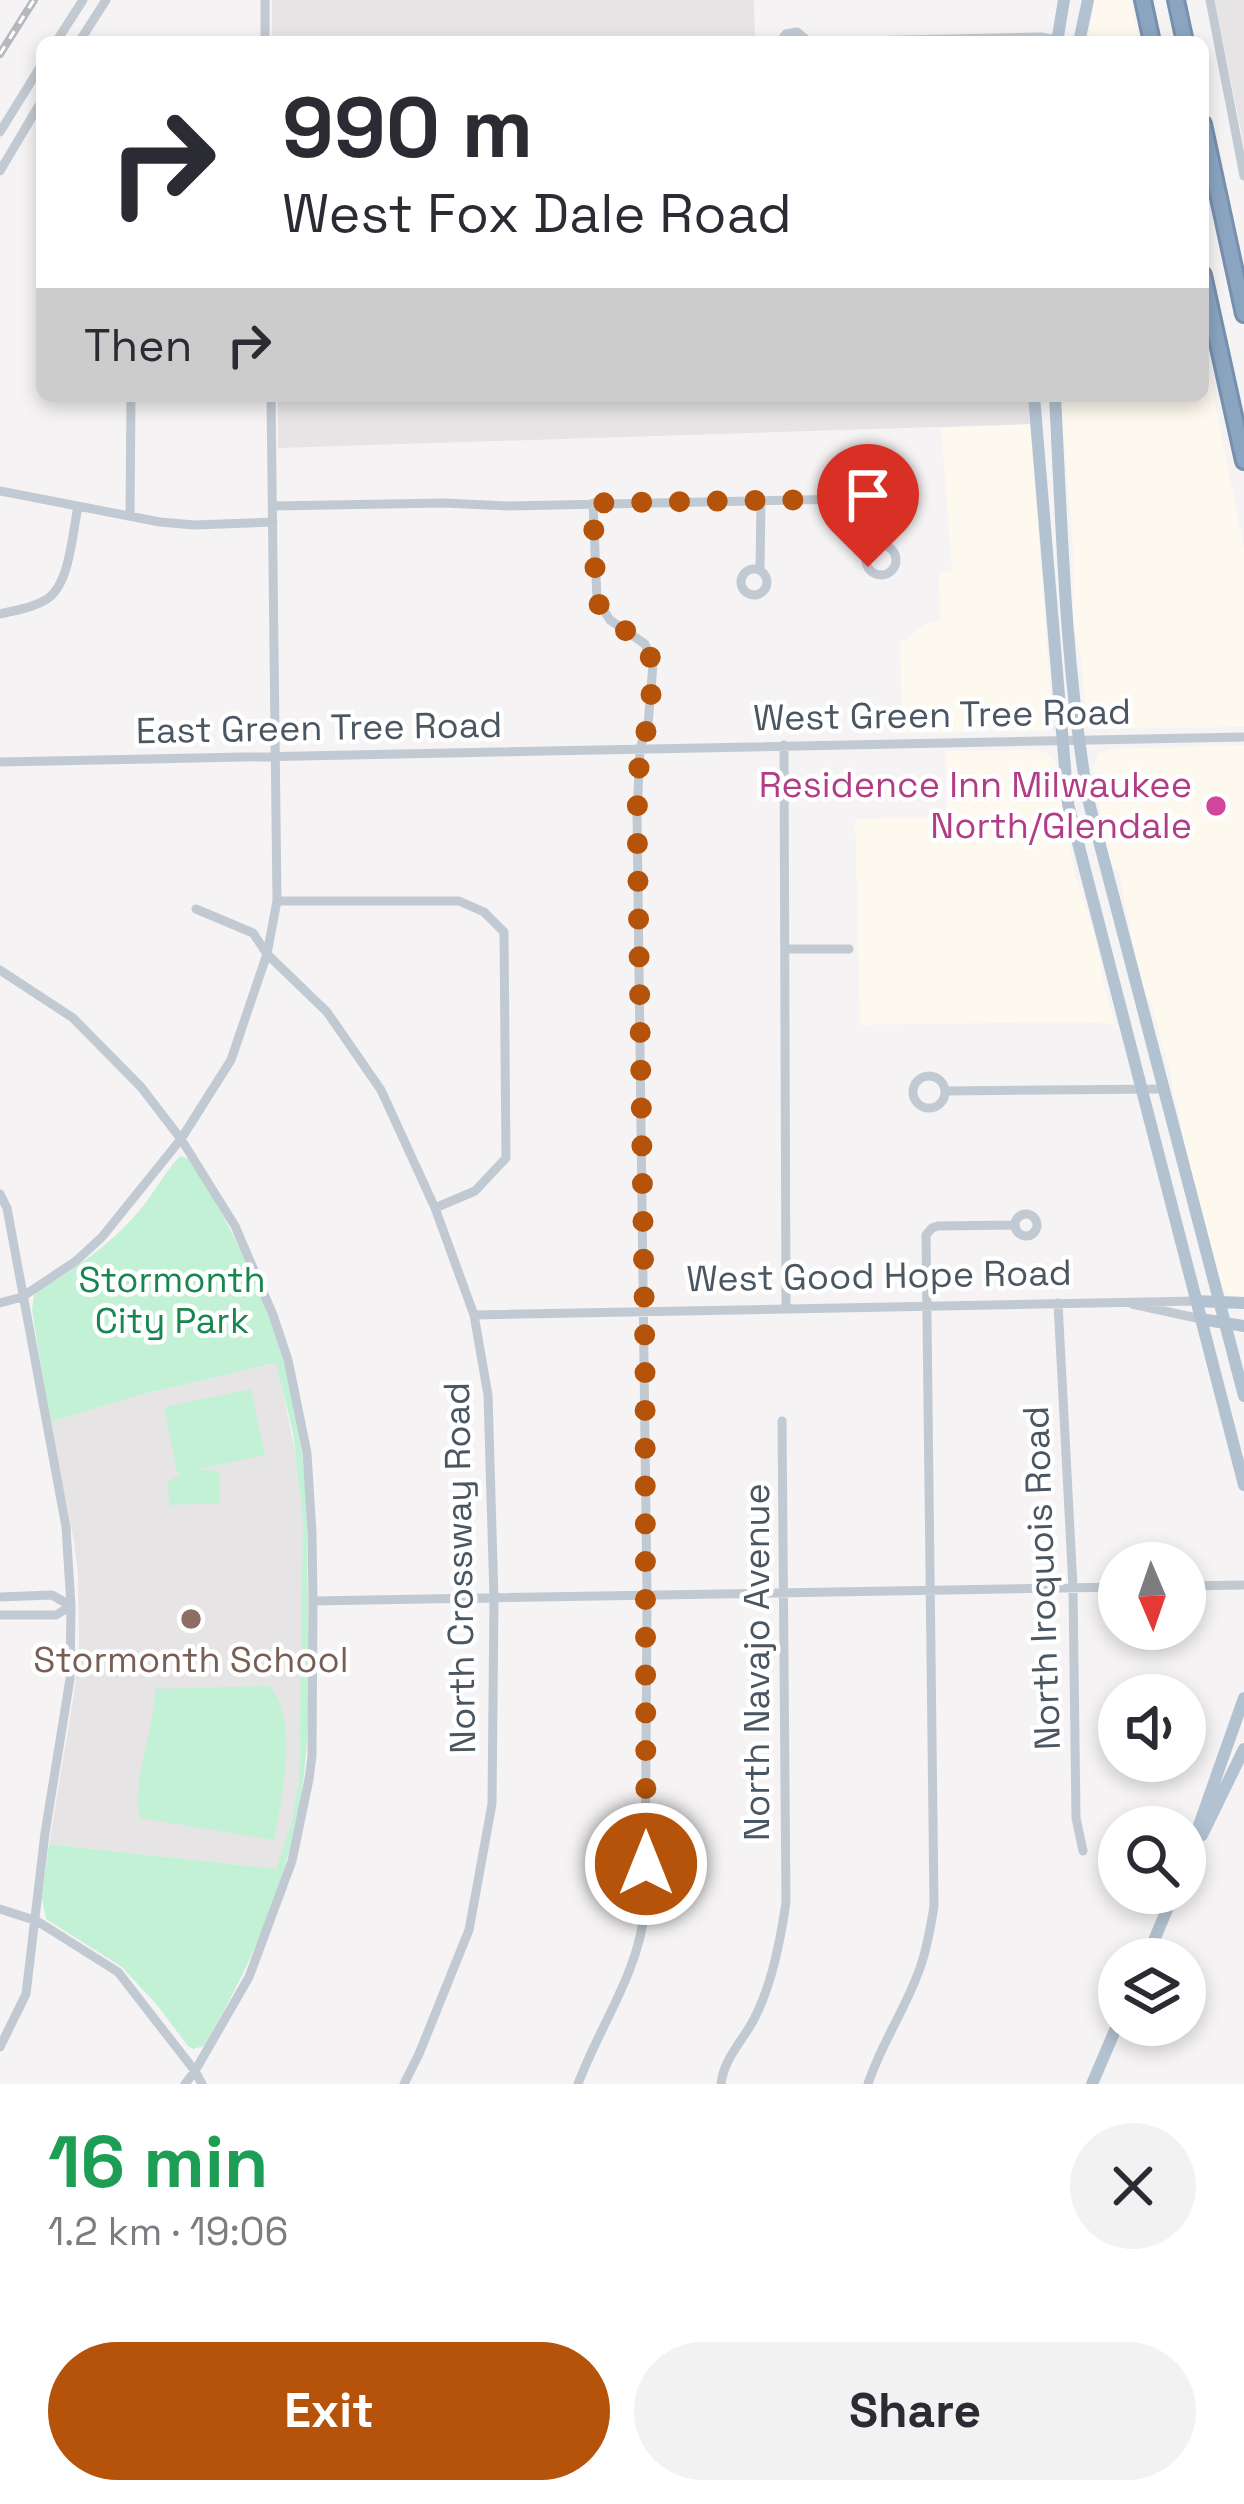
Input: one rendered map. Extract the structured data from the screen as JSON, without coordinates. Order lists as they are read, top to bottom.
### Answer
{
  "streets": {
    "main road": ["West Good Hope Road"],
    "street": [
      "West Green Tree Road",
      "East Green Tree Road",
      "North Crossway Road",
      "North Iroquois Road",
      "North Navajo Avenue"
    ]
  },
  "crossings": [
    ["West Green Tree Road", "East Green Tree Road"],
    ["West Good Hope Road", "North Crossway Road"],
    ["West Good Hope Road", "North Iroquois Road"]
  ],
  "parks": ["Stormonth City Park"],
  "places": ["Residence Inn Milwaukee North/Glendale", "Stormonth School"],
  "north": "bottom",
  "page": {
    "turn": ["990 m", "West Fox Dale Road"],
    "then": "Then",
    "heading": ["16 min", "1.2 km · 19:06"],
    "buttons": ["Exit", "Share"]
  }
}
